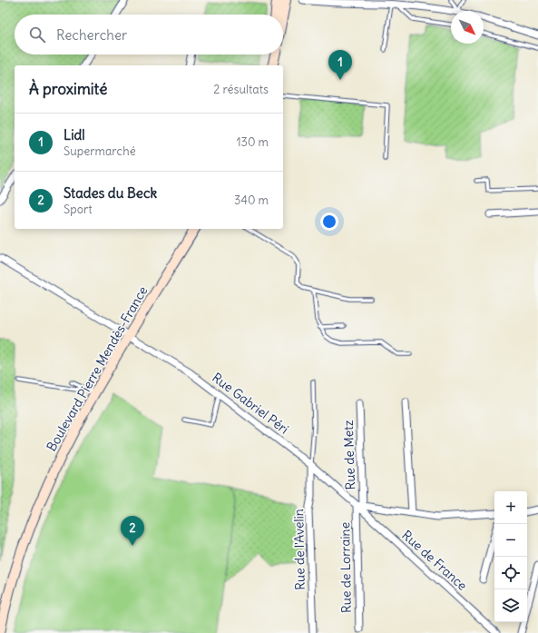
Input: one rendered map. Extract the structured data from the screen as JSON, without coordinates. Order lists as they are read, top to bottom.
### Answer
{
  "streets": {
    "street": [
      "Boulevard Pierre Mendès-France",
      "Rue Gabriel Péri",
      "Rue de Metz",
      "Rue de l'Avelin",
      "Rue de France",
      "Rue de Lorraine"
    ]
  },
  "crossings": [
    ["Boulevard Pierre Mendès-France", "Rue Gabriel Péri"],
    ["Rue Gabriel Péri", "Rue de Metz"],
    ["Rue Gabriel Péri", "Rue de l'Avelin"],
    ["Rue Gabriel Péri", "Rue de France"],
    ["Rue Gabriel Péri", "Rue de Lorraine"],
    ["Rue de Metz", "Rue de France"],
    ["Rue de Metz", "Rue de Lorraine"],
    ["Rue de France", "Rue de Lorraine"]
  ],
  "north": "bottom right",
  "page": {
    "search": "Rechercher",
    "pins": ["1", "2"],
    "heading": ["À proximité", "2 résultats"],
    "list": [
      {
        "mark": "1",
        "name": "Lidl",
        "note": "Supermarché",
        "value": "130 m"
      },
      {
        "mark": "2",
        "name": "Stades du Beck",
        "note": "Sport",
        "value": "340 m"
      }
    ],
    "map_buttons": ["+", "−"]
  }
}
